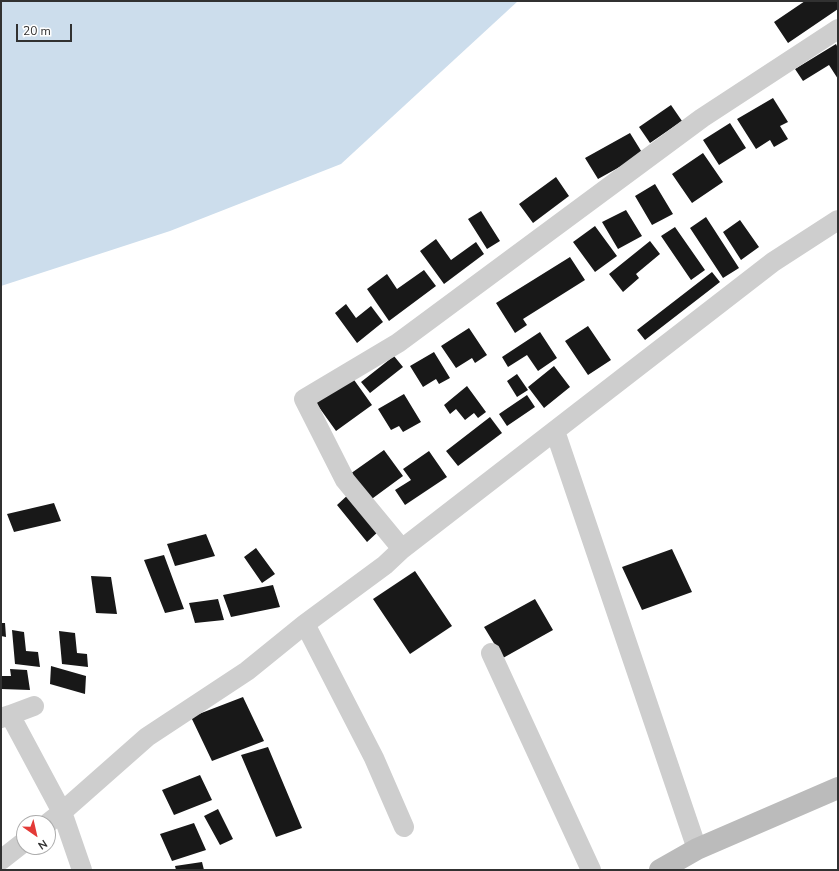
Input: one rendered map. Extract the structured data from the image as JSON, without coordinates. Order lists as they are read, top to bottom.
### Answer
{
  "scale_bar": "20 m",
  "north": "bottom right"
}
